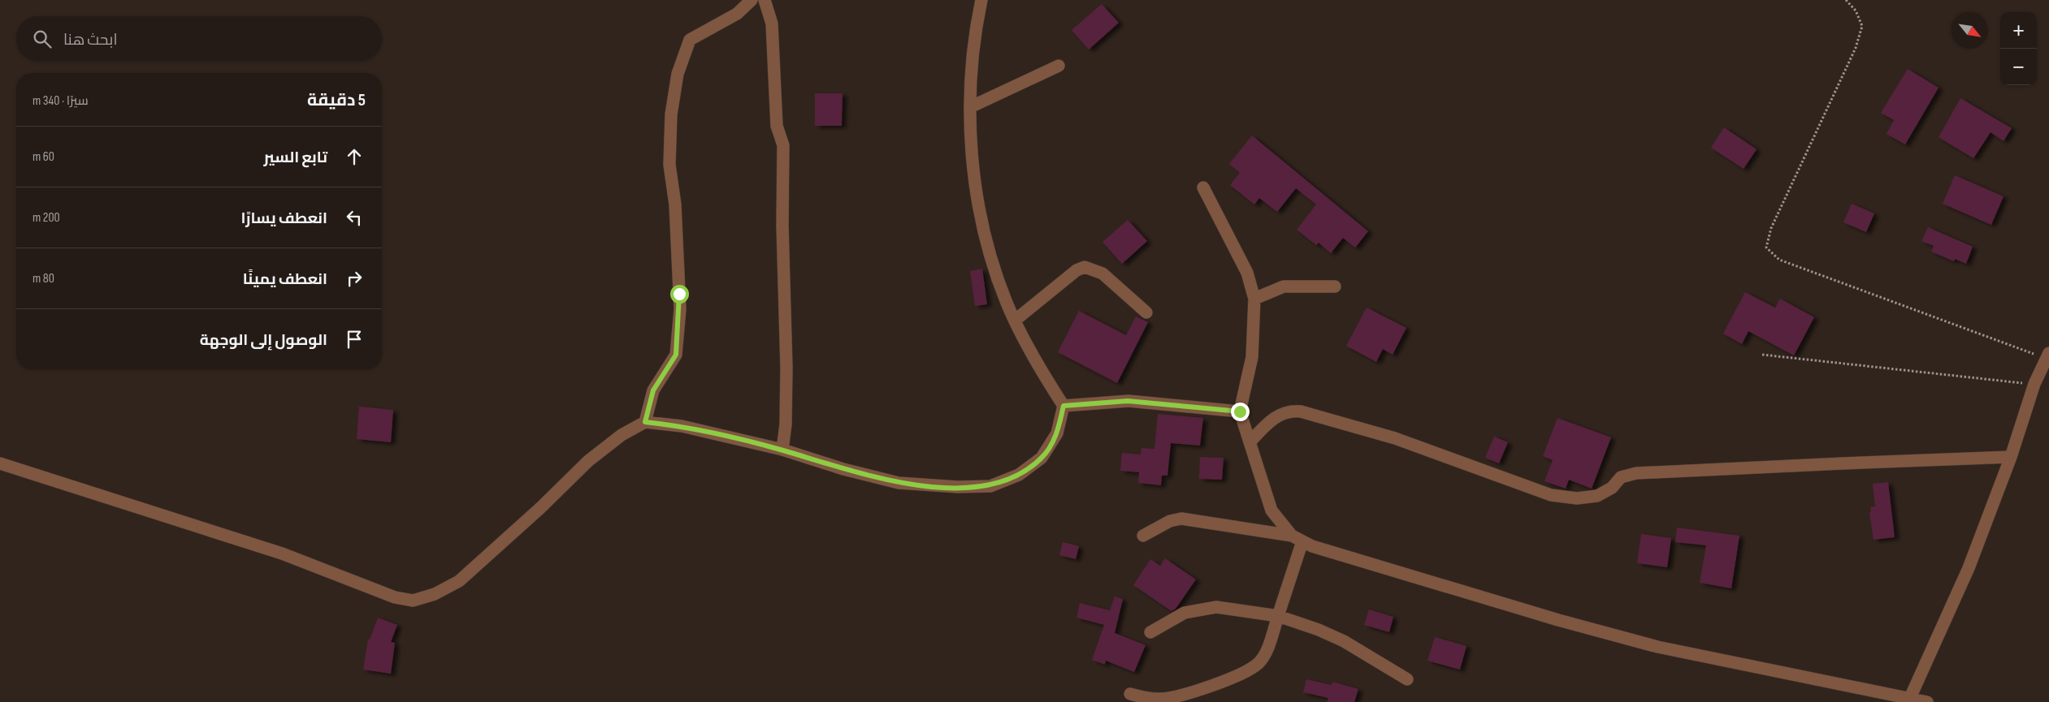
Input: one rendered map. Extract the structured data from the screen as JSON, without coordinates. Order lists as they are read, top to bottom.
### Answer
{
  "north": "bottom right",
  "page": {
    "map_buttons": ["+", "−"],
    "search": "ابحث هنا",
    "heading": ["5 دقيقة", "سيرًا · 340 m"],
    "list": [
      ["تابع السير", "60 m"],
      ["انعطف يسارًا", "200 m"],
      ["انعطف يمينًا", "80 m"],
      "الوصول إلى الوجهة"
    ]
  }
}
